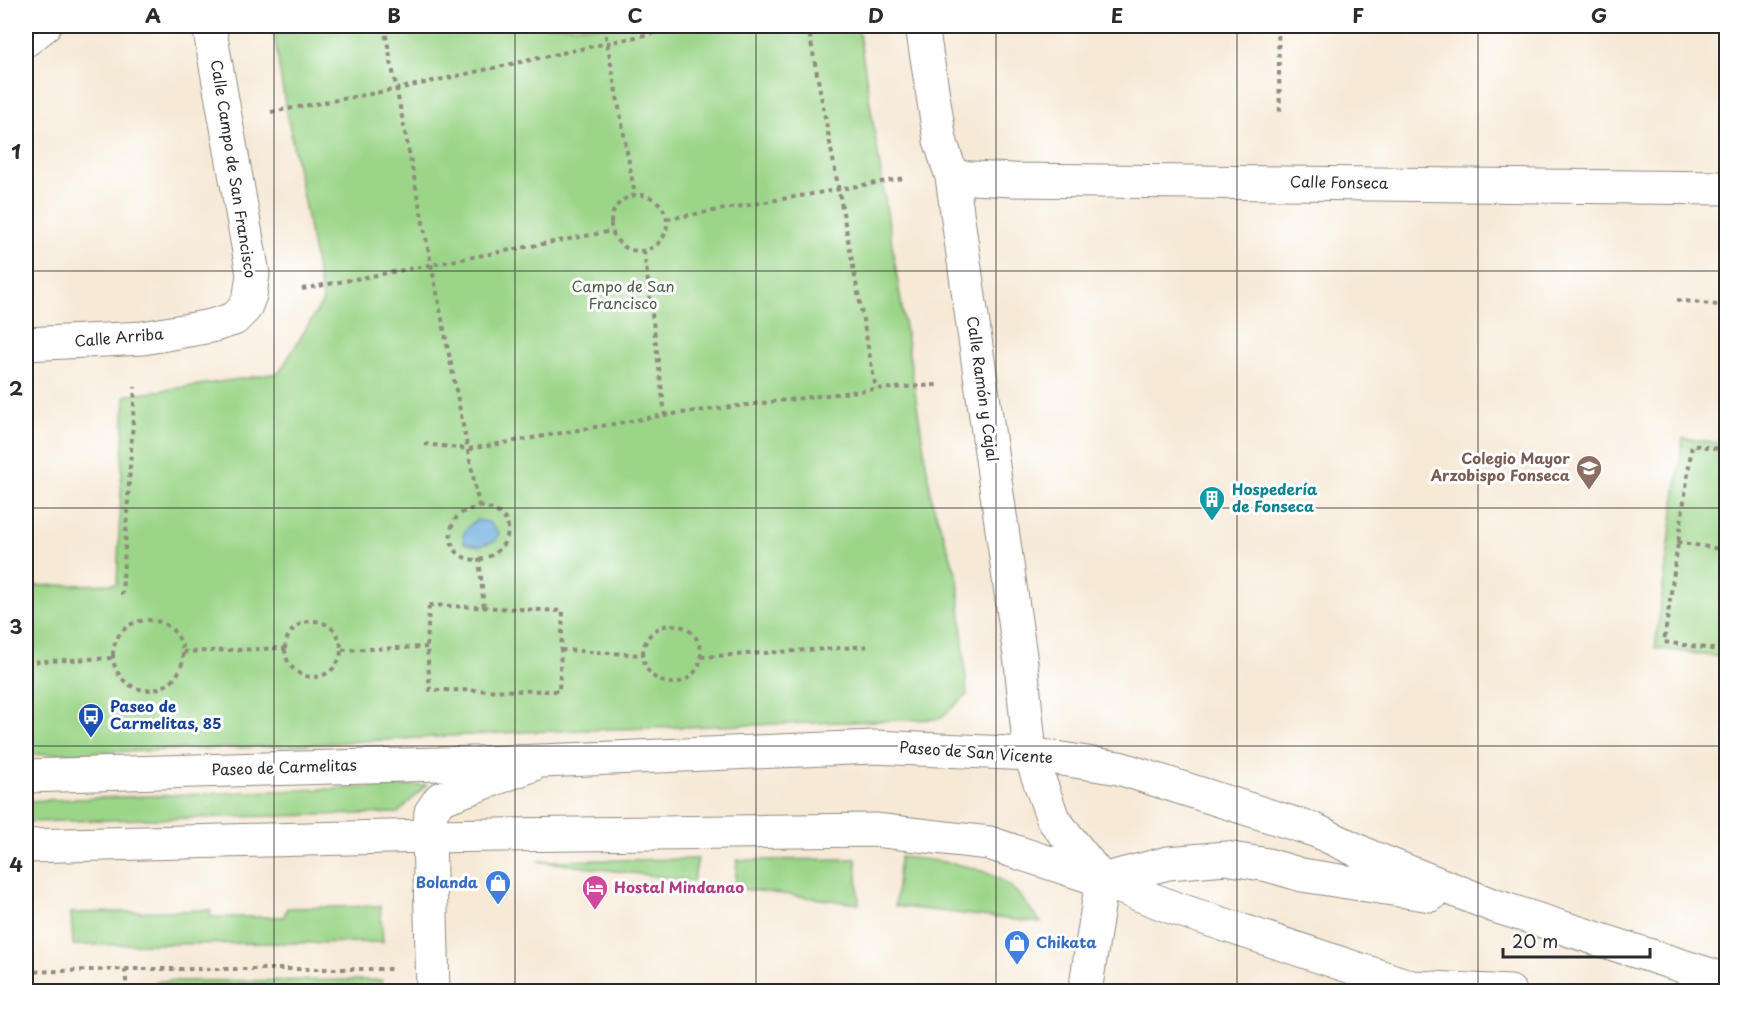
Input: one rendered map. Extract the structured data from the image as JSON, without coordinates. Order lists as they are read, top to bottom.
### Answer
{
  "streets": {
    "main road": [
      "Calle Campo de San Francisco",
      "Calle Fonseca",
      "Calle Arriba",
      "Calle Ramón y Cajal",
      "Paseo de San Vicente",
      "Paseo de Carmelitas"
    ]
  },
  "crossings": [
    ["Calle Campo de San Francisco", "Calle Arriba"],
    ["Calle Fonseca", "Calle Ramón y Cajal"],
    ["Calle Ramón y Cajal", "Paseo de San Vicente"],
    ["Paseo de San Vicente", "Paseo de Carmelitas"]
  ],
  "parks": ["Campo de San Francisco"],
  "places": {
    "school or university": ["Colegio Mayor Arzobispo Fonseca"],
    "building": ["Hospedería de Fonseca"],
    "bus stop": ["Paseo de Carmelitas, 85"],
    "shop": ["Bolanda", "Chikata"],
    "hotel": ["Hostal Mindanao"]
  },
  "scale_bar": "20 m",
  "grid": {
    "columns": [
      "A",
      "B",
      "C",
      "D",
      "E",
      "F",
      "G"
    ],
    "rows": [
      "1",
      "2",
      "3",
      "4"
    ]
  }
}
